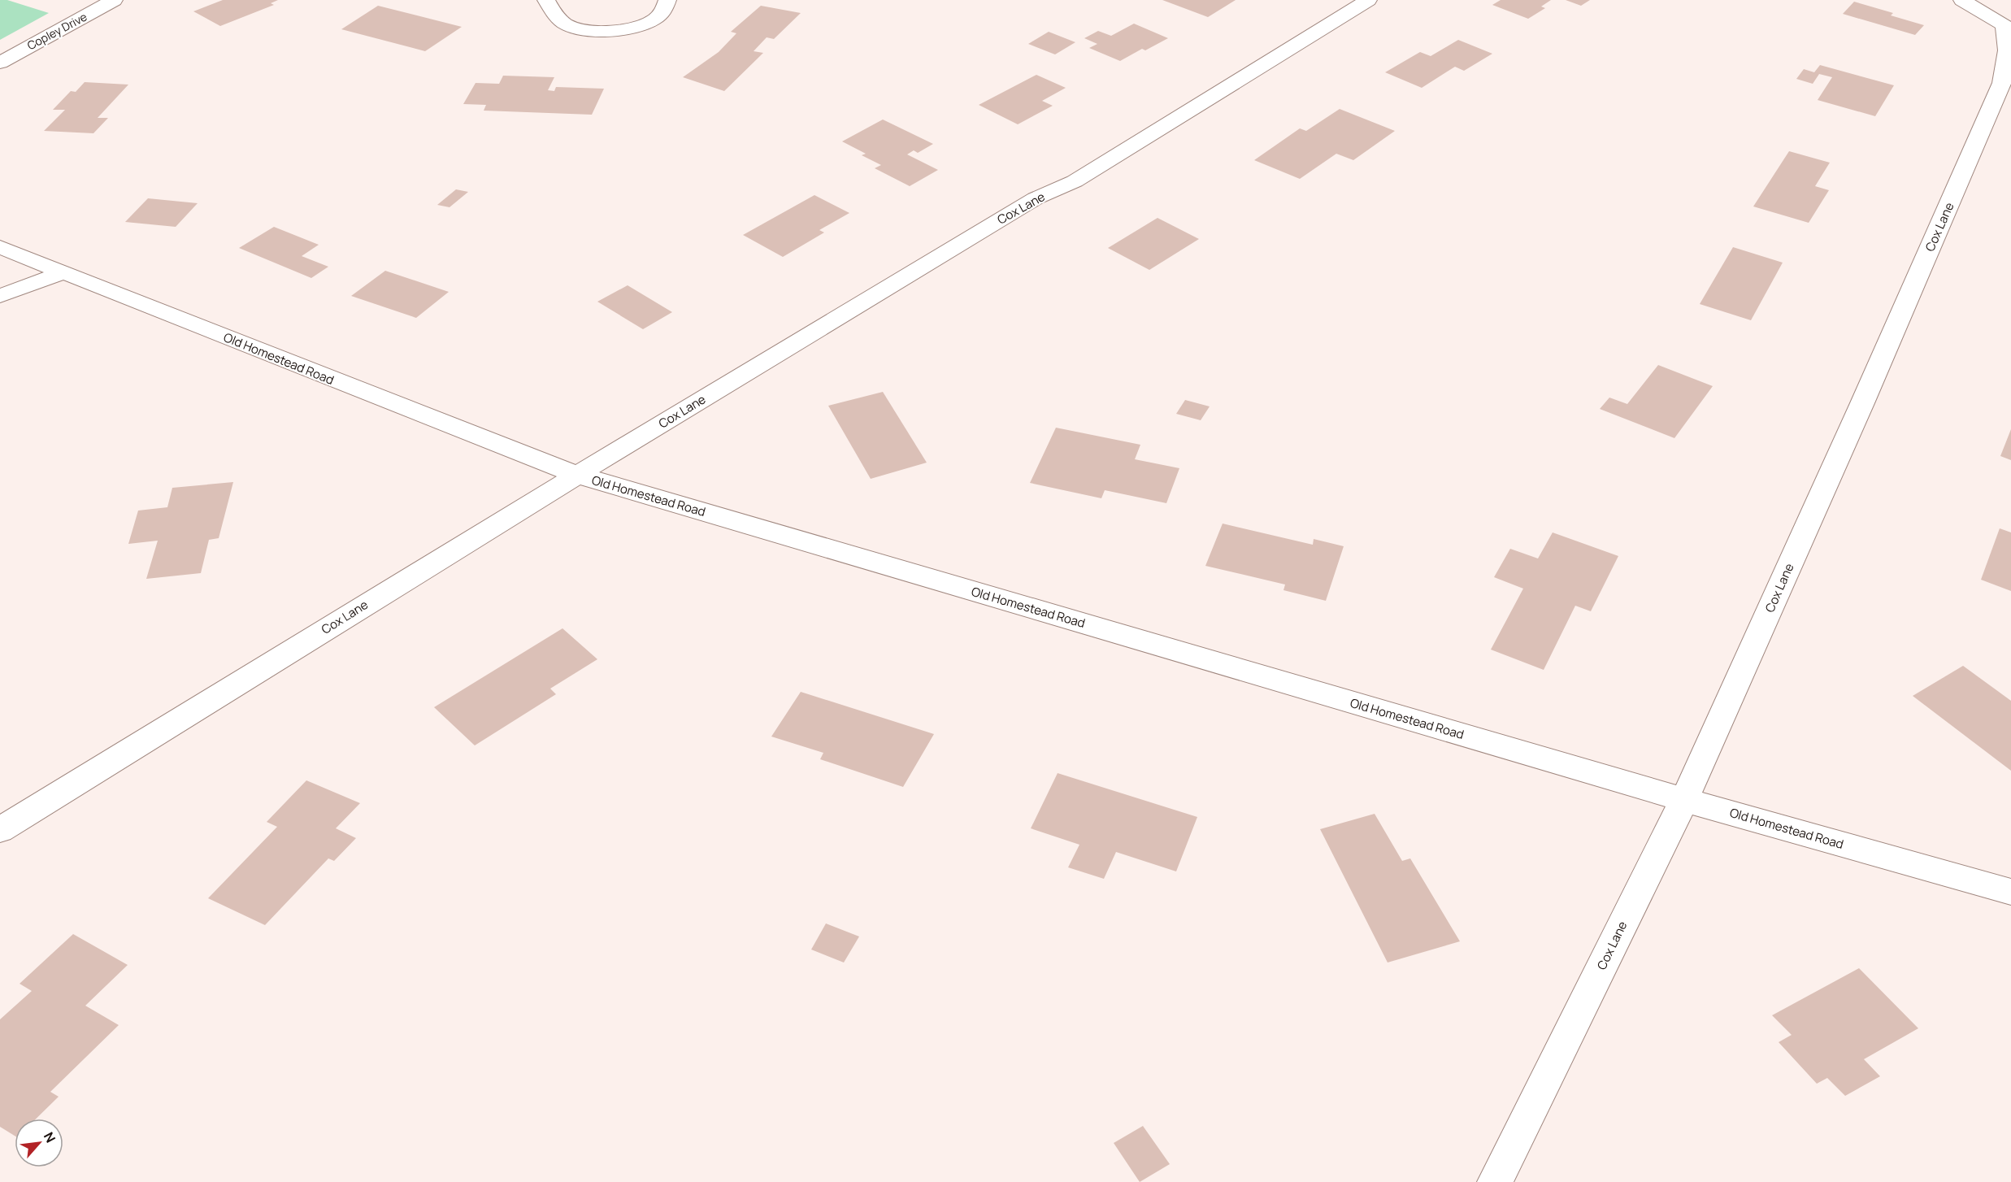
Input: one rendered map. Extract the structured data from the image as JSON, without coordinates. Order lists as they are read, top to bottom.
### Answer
{
  "streets": {
    "street": ["Copley Drive", "Cox Lane", "Old Homestead Road"]
  },
  "crossings": [
    ["Cox Lane", "Old Homestead Road"]
  ],
  "north": "top right"
}
